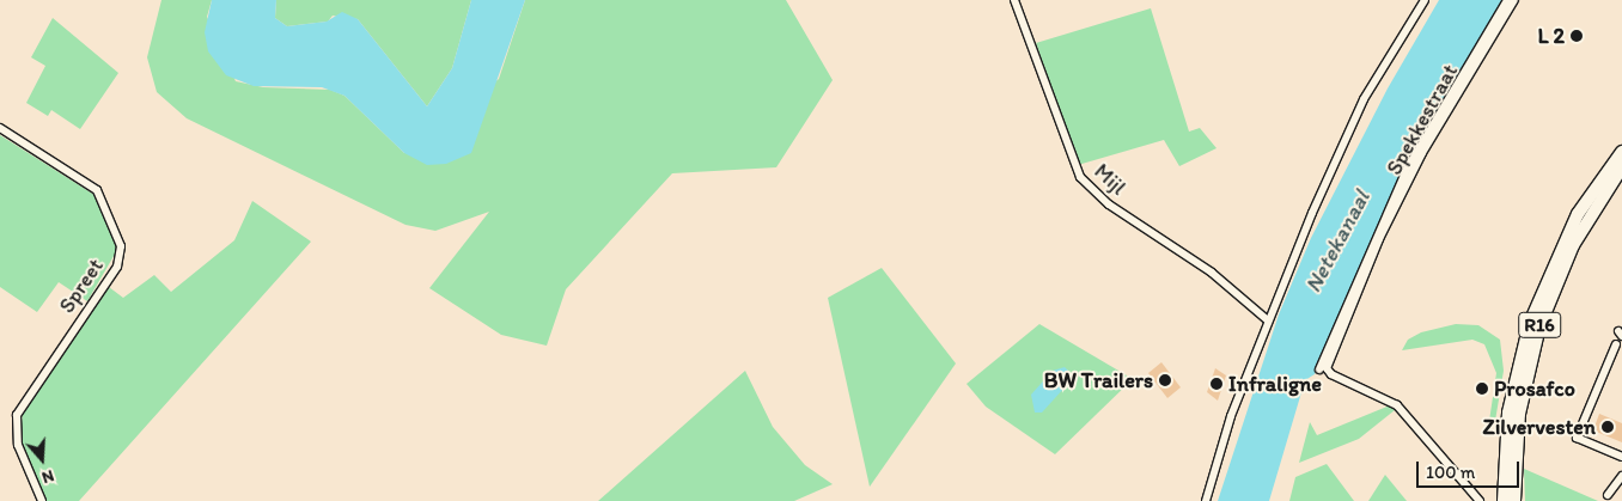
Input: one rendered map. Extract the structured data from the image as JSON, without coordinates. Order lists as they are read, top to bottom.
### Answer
{
  "streets": {
    "main road": ["R16"],
    "street": ["Spekkestraat", "Mijl", "Spreet"]
  },
  "water": ["Netekanaal"],
  "places": [
    "L 2",
    "BW Trailers",
    "Infraligne",
    "Prosafco",
    "Zilvervesten"
  ],
  "scale_bar": "100 m",
  "north": "bottom"
}
